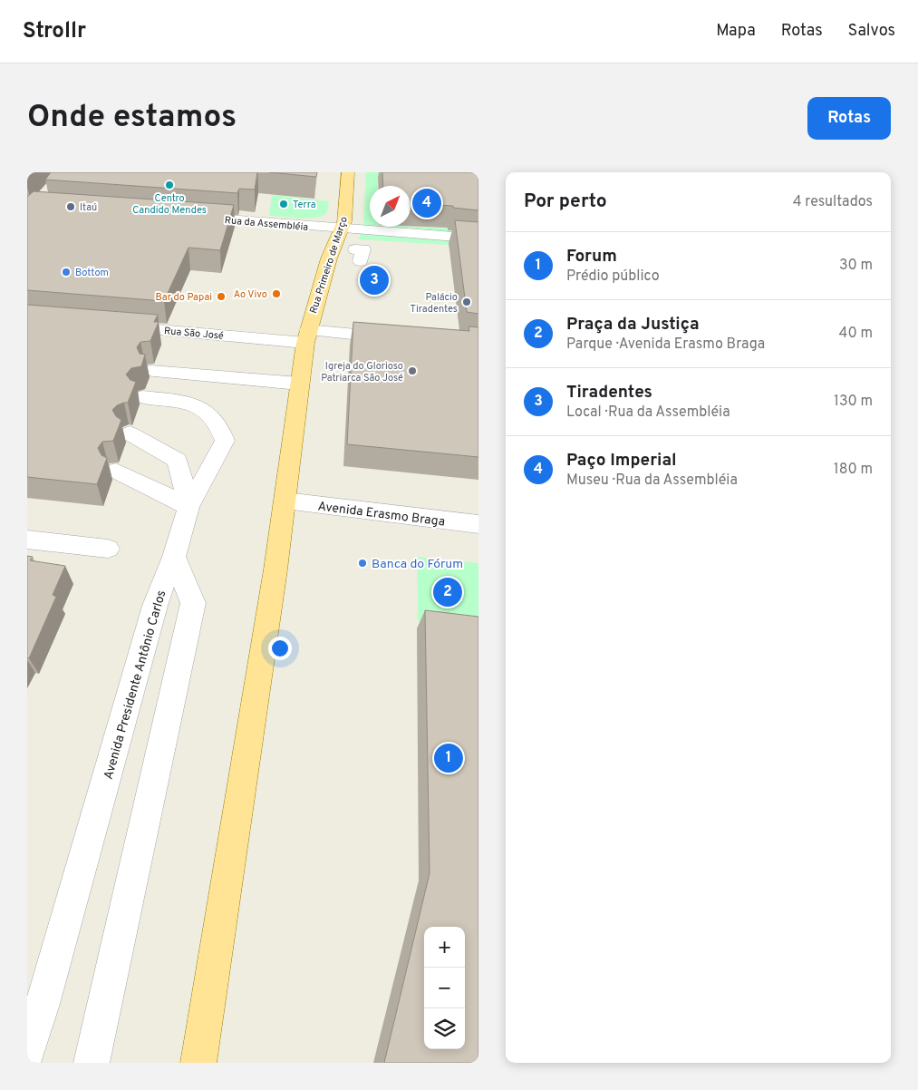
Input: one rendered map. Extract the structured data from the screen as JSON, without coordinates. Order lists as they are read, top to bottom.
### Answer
{
  "streets": {
    "main road": ["Rua Primeiro de Março"],
    "street": [
      "Rua da Assembléia",
      "Rua São José",
      "Avenida Erasmo Braga",
      "Avenida Presidente Antônio Carlos"
    ]
  },
  "crossings": [
    ["Rua da Assembléia", "Rua Primeiro de Março"],
    ["Rua Primeiro de Março", "Rua São José"]
  ],
  "places": [
    "Centro Candido Mendes",
    "Terra",
    "Itaú",
    "Bottom",
    "Ao Vivo",
    "Bar do Papai",
    "Palácio Tiradentes",
    "Igreja do Glorioso Patriarca São José",
    "Banca do Fórum"
  ],
  "north": "top right",
  "page": {
    "header": "Strollr",
    "nav": ["Mapa", "Rotas", "Salvos"],
    "buttons": "Rotas",
    "title": "Onde estamos",
    "heading": ["Por perto", "4 resultados"],
    "pins": [
      "4",
      "3",
      "2",
      "1"
    ],
    "list": [
      {
        "mark": "1",
        "name": "Forum",
        "note": "Prédio público",
        "value": "30 m"
      },
      {
        "mark": "2",
        "name": "Praça da Justiça",
        "note": "Parque · Avenida Erasmo Braga",
        "value": "40 m"
      },
      {
        "mark": "3",
        "name": "Tiradentes",
        "note": "Local · Rua da Assembléia",
        "value": "130 m"
      },
      {
        "mark": "4",
        "name": "Paço Imperial",
        "note": "Museu · Rua da Assembléia",
        "value": "180 m"
      }
    ],
    "map_buttons": ["+", "−"]
  }
}
